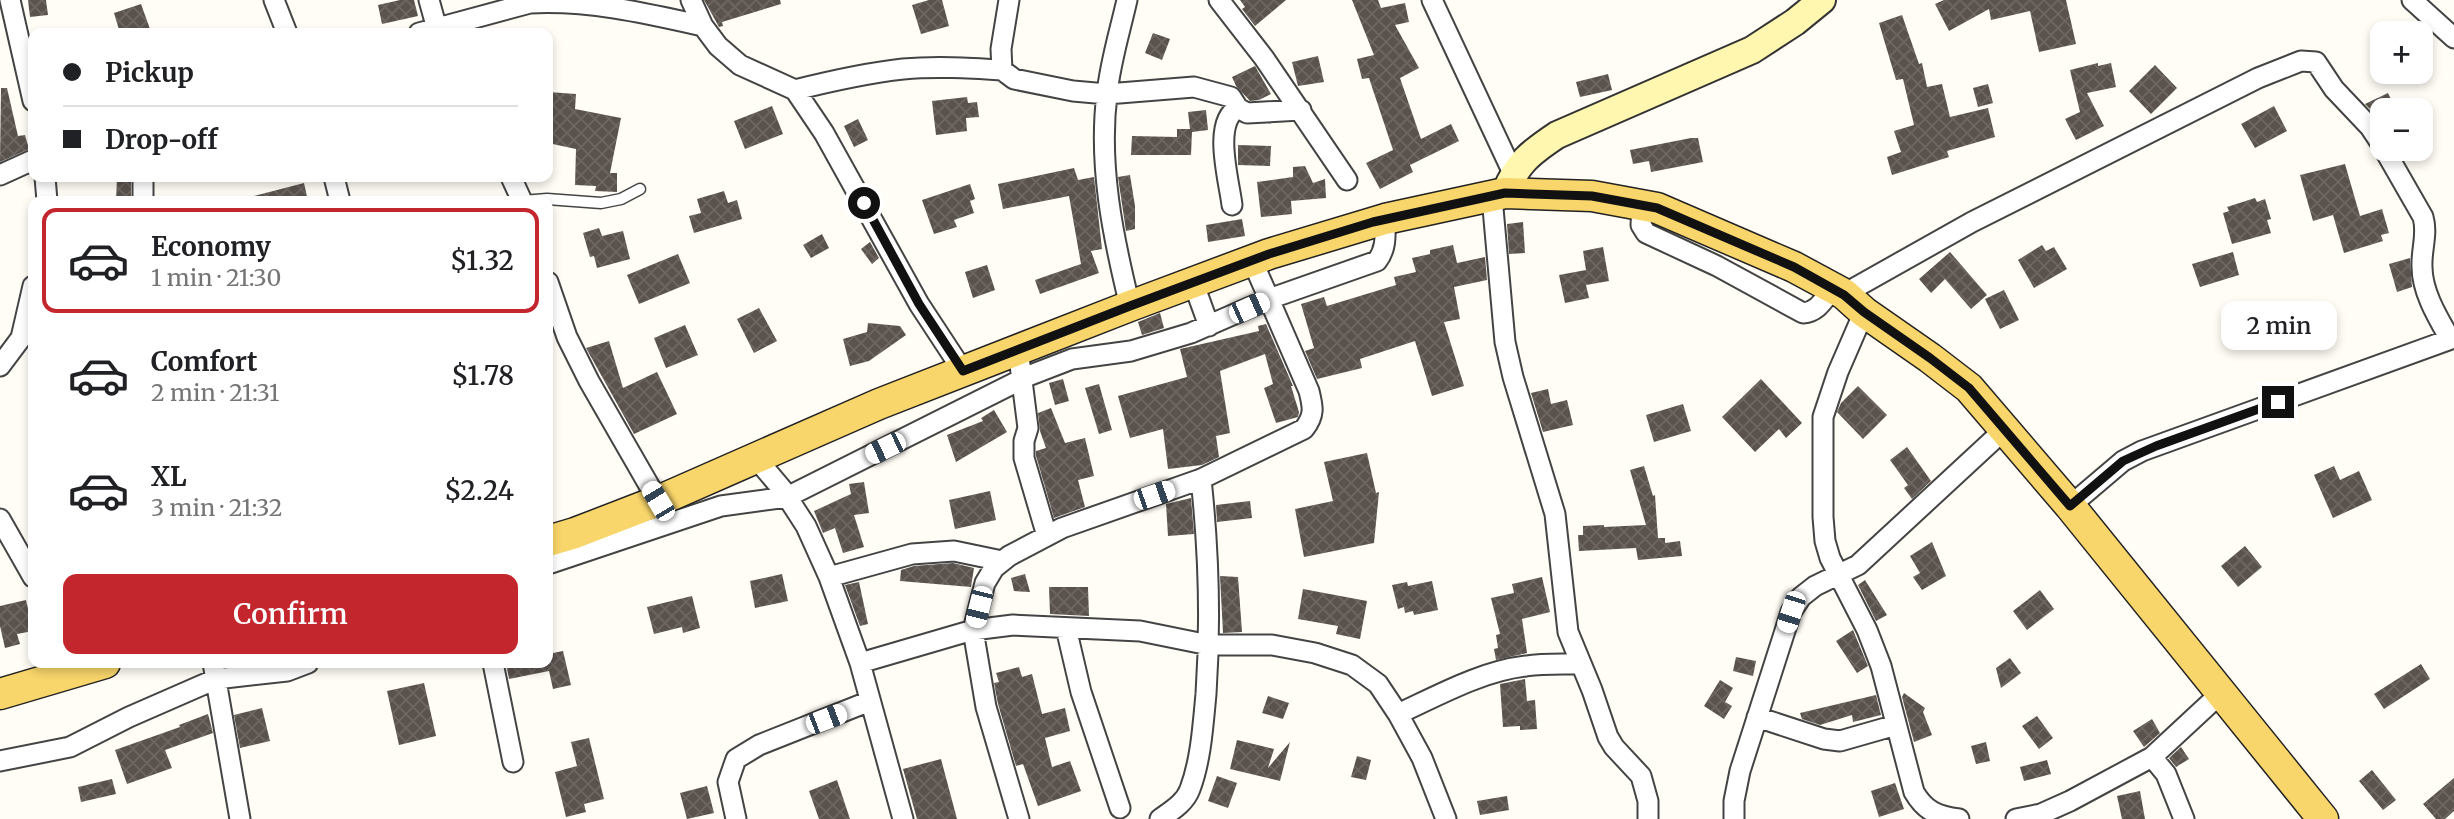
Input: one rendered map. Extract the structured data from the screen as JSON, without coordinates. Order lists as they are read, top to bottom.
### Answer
{
  "page": {
    "map_buttons": ["+", "−"],
    "banner": ["Pickup", "Drop-off"],
    "list": [
      {
        "name": "Economy",
        "note": "1 min · 21:30",
        "value": "$1.32"
      },
      {
        "name": "Comfort",
        "note": "2 min · 21:31",
        "value": "$1.78"
      },
      {
        "name": "XL",
        "note": "3 min · 21:32",
        "value": "$2.24"
      }
    ],
    "bubble": "2 min",
    "buttons": "Confirm"
  }
}
